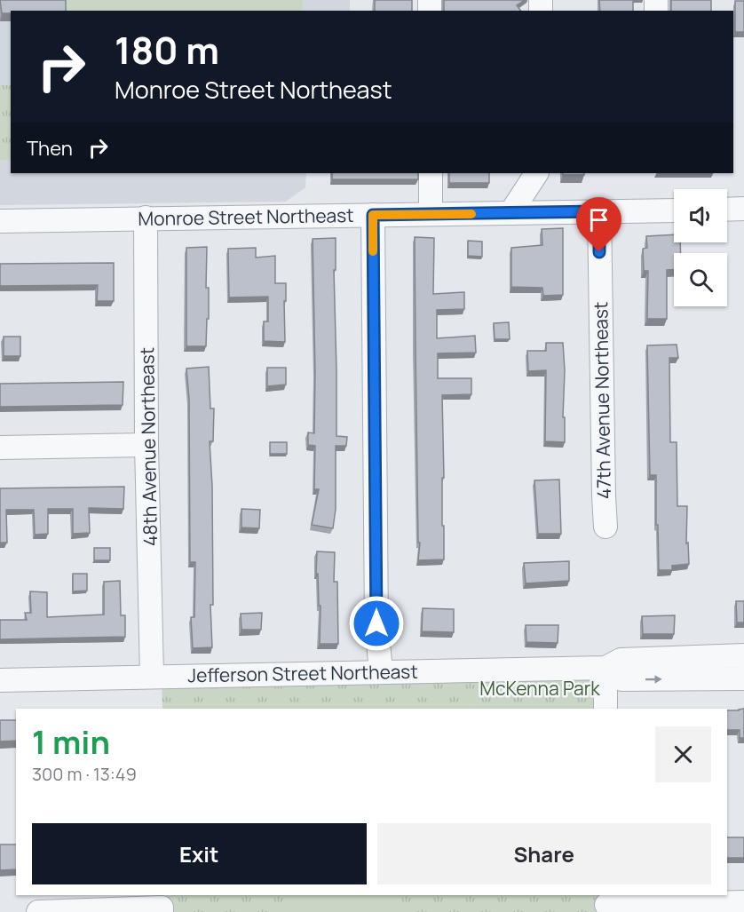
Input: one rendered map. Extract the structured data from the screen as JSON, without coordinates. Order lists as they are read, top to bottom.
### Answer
{
  "streets": {
    "street": [
      "Monroe Street Northeast",
      "47th Avenue Northeast",
      "48th Avenue Northeast",
      "Jefferson Street Northeast"
    ]
  },
  "crossings": [
    ["Monroe Street Northeast", "47th Avenue Northeast"],
    ["Monroe Street Northeast", "48th Avenue Northeast"],
    ["48th Avenue Northeast", "Jefferson Street Northeast"]
  ],
  "parks": ["McKenna Park"],
  "page": {
    "turn": ["180 m", "Monroe Street Northeast"],
    "then": "Then",
    "heading": ["1 min", "300 m · 13:49"],
    "buttons": ["Exit", "Share"]
  }
}
